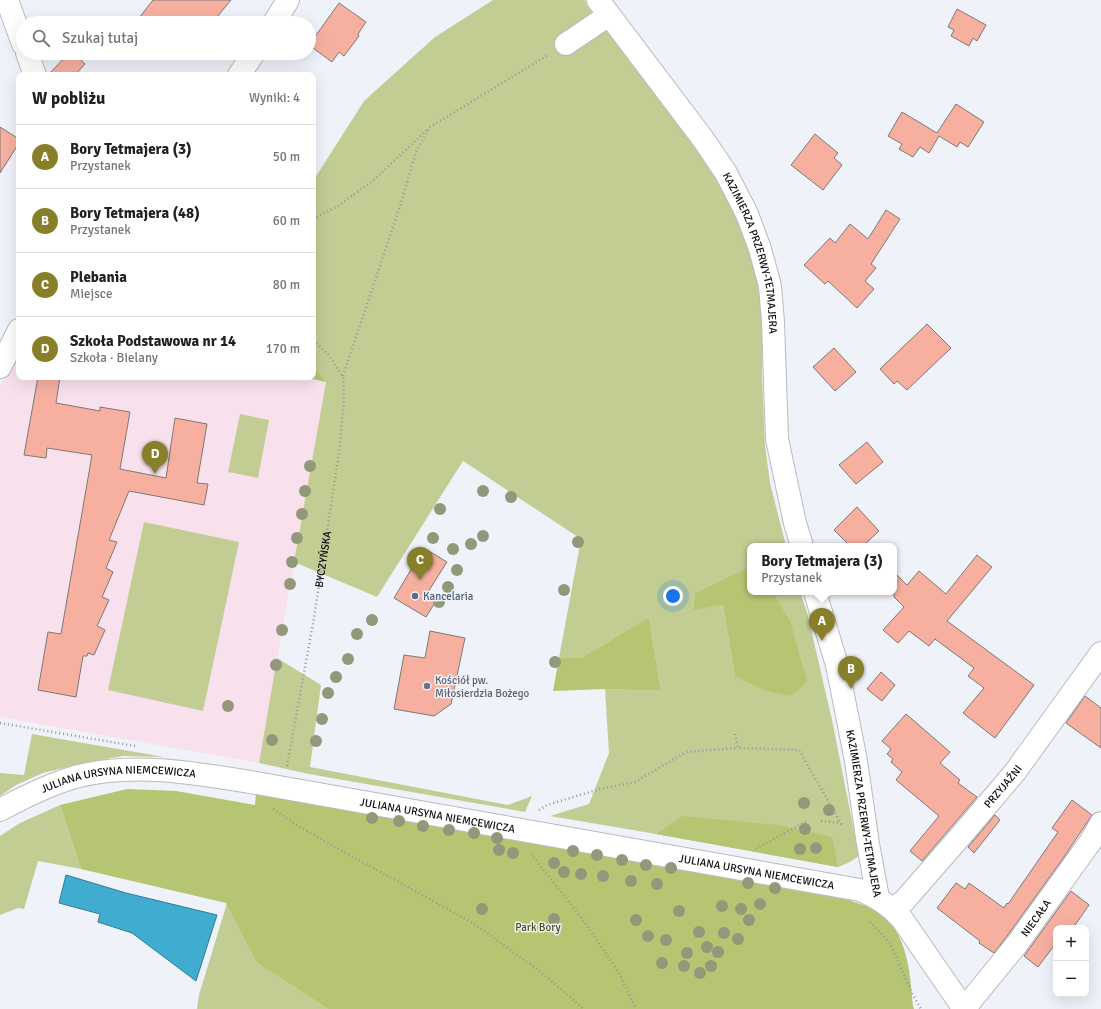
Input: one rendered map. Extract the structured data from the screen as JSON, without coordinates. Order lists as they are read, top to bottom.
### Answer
{
  "streets": {
    "street": [
      "KAZIMIERZA PRZERWY-TETMAJERA",
      "JULIANA URSYNA NIEMCEWICZA",
      "PRZYJAŹNI",
      "NIECAŁA"
    ],
    "path": ["BYCZYŃSKA"]
  },
  "crossings": [
    ["KAZIMIERZA PRZERWY-TETMAJERA", "JULIANA URSYNA NIEMCEWICZA"],
    ["KAZIMIERZA PRZERWY-TETMAJERA", "PRZYJAŹNI"],
    ["KAZIMIERZA PRZERWY-TETMAJERA", "NIECAŁA"],
    ["BYCZYŃSKA", "JULIANA URSYNA NIEMCEWICZA"],
    ["JULIANA URSYNA NIEMCEWICZA", "PRZYJAŹNI"]
  ],
  "parks": ["Park Bory"],
  "places": ["Kancelaria", "Kościół pw. Miłosierdzia Bożego"],
  "page": {
    "search": "Szukaj tutaj",
    "heading": ["W pobliżu", "Wyniki: 4"],
    "list": [
      {
        "mark": "A",
        "name": "Bory Tetmajera (3)",
        "note": "Przystanek",
        "value": "50 m"
      },
      {
        "mark": "B",
        "name": "Bory Tetmajera (48)",
        "note": "Przystanek",
        "value": "60 m"
      },
      {
        "mark": "C",
        "name": "Plebania",
        "note": "Miejsce",
        "value": "80 m"
      },
      {
        "mark": "D",
        "name": "Szkoła Podstawowa nr 14",
        "note": "Szkoła · Bielany",
        "value": "170 m"
      }
    ],
    "pins": [
      "D",
      "C",
      "A",
      "B"
    ],
    "popup": ["Bory Tetmajera (3)", "Przystanek"],
    "map_buttons": ["+", "−"]
  }
}
